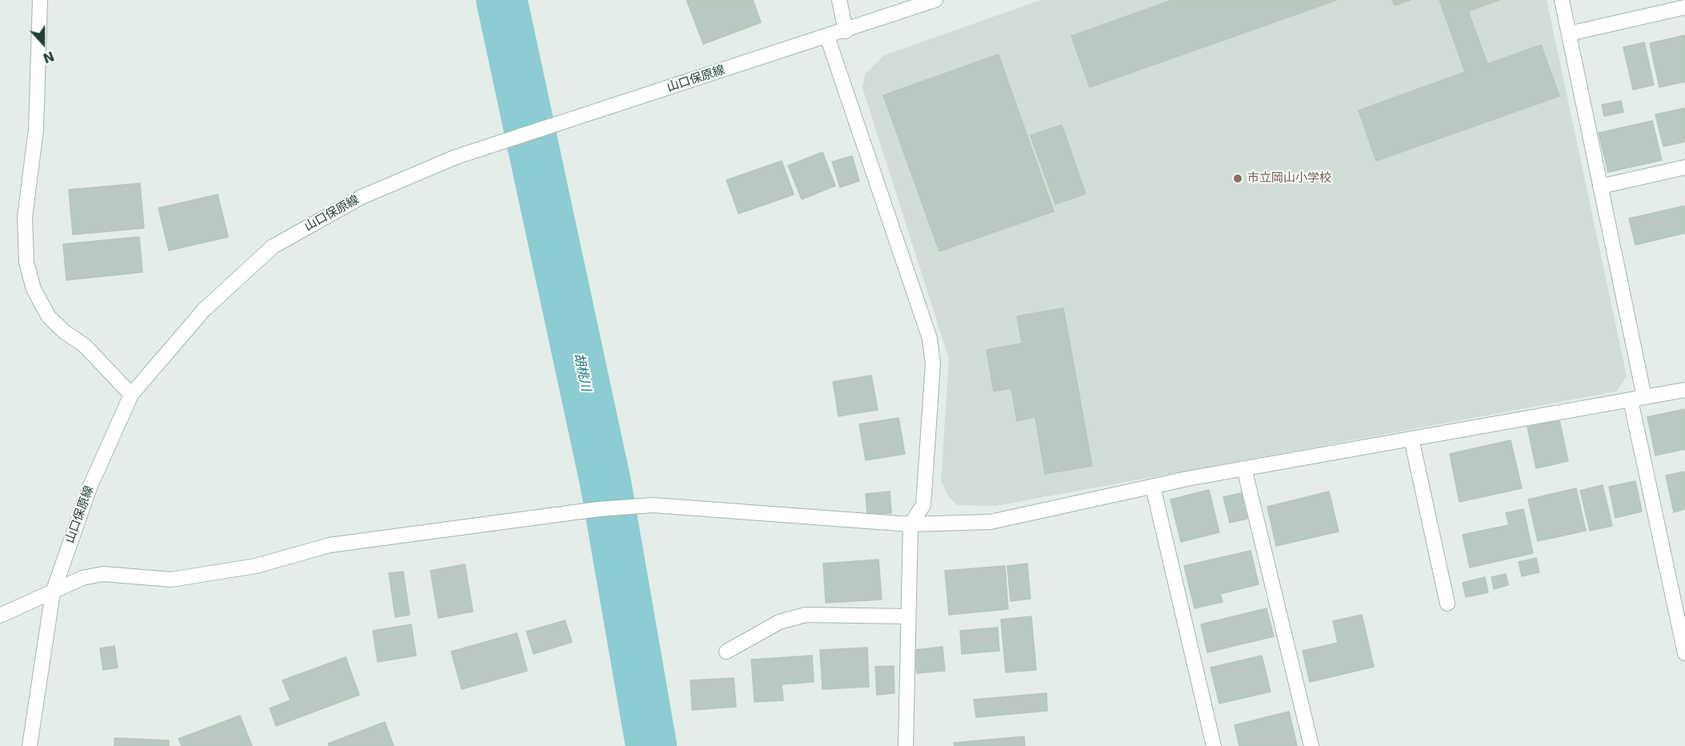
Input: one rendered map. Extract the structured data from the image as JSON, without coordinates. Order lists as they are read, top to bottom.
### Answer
{
  "streets": {
    "street": ["山口保原線"]
  },
  "water": ["胡桃川"],
  "places": ["市立岡山小学校"],
  "north": "bottom"
}
